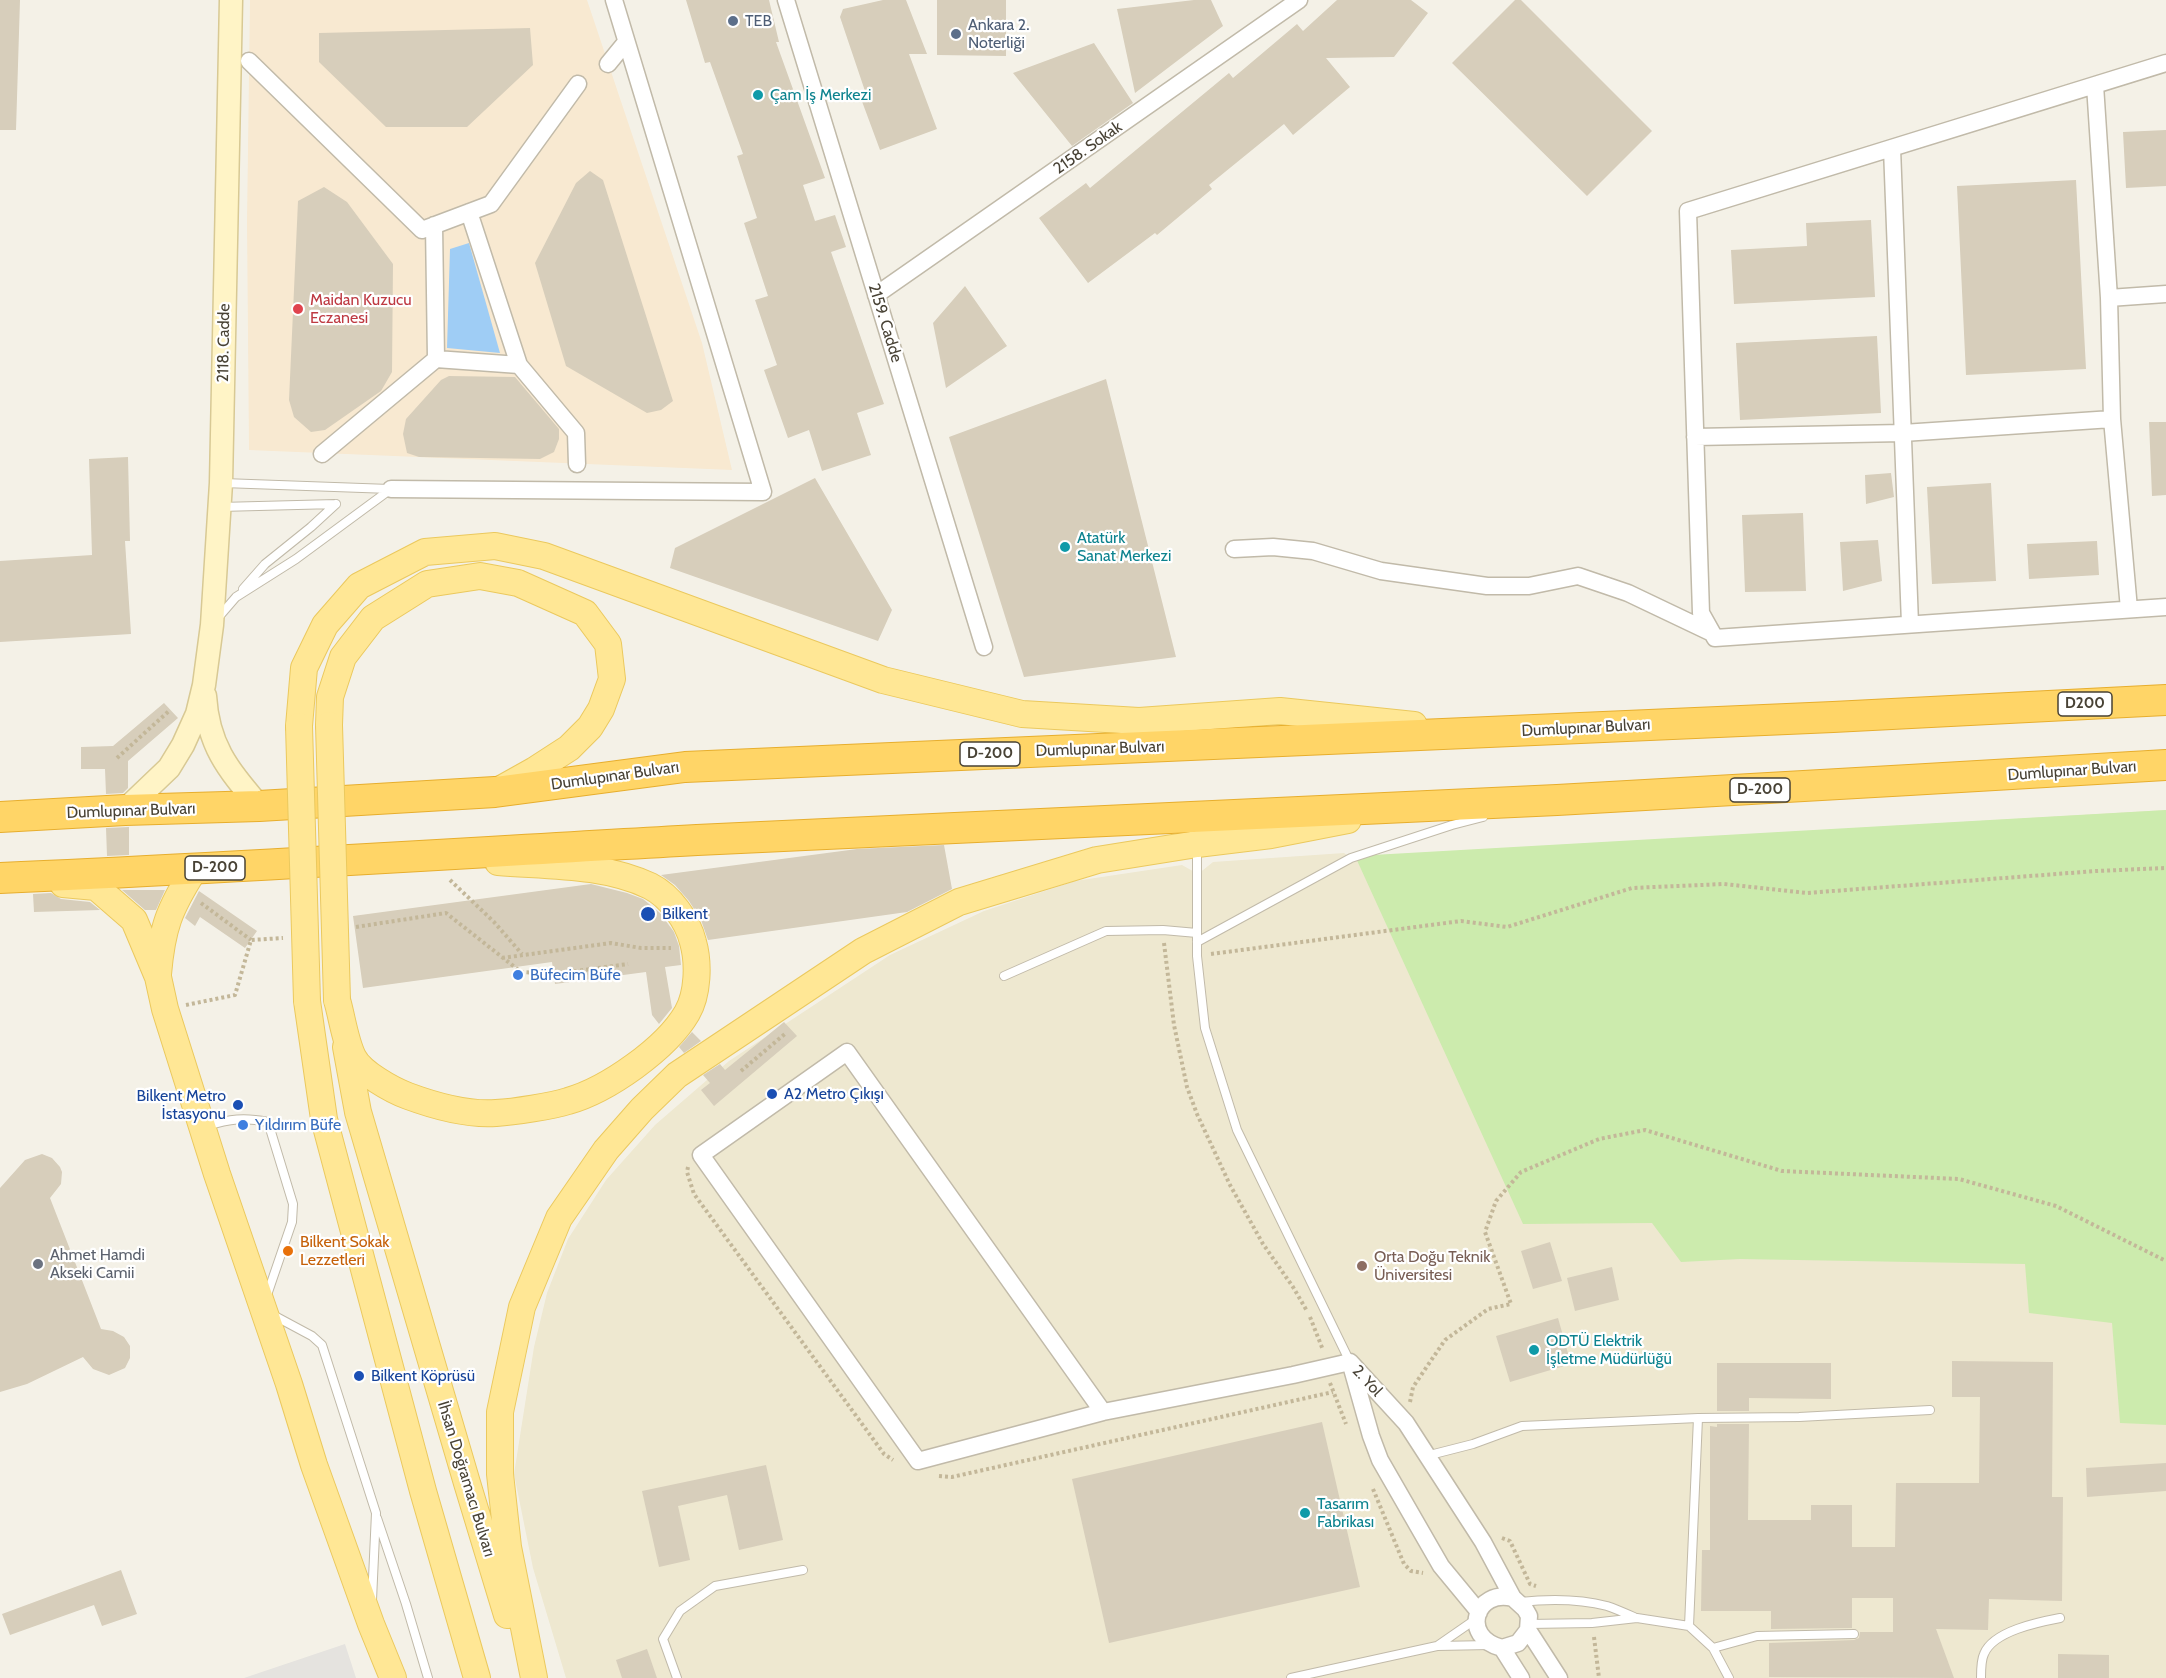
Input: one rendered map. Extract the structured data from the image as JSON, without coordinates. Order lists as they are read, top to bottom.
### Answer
{
  "streets": {
    "highway": ["D200", "Dumlupınar Bulvarı", "D-200"],
    "main road": ["İhsan Doğramacı Bulvarı"],
    "street": [
      "2158. Sokak",
      "2159. Cadde",
      "2118. Cadde",
      "2. Yol"
    ]
  },
  "crossings": [
    ["2158. Sokak", "2159. Cadde"]
  ],
  "places": [
    "TEB",
    "Ankara 2. Noterliği",
    "Çam İş Merkezi",
    "Maidan Kuzucu Eczanesi",
    "Atatürk Sanat Merkezi",
    "Bilkent",
    "Büfecim Büfe",
    "A2 Metro Çıkışı",
    "Bilkent Metro İstasyonu",
    "Yıldırım Büfe",
    "Bilkent Sokak Lezzetleri",
    "Ahmet Hamdi Akseki Camii",
    "Orta Doğu Teknik Üniversitesi",
    "ODTÜ Elektrik İşletme Müdürlüğü",
    "Bilkent Köprüsü",
    "Tasarım Fabrikası"
  ]
}
